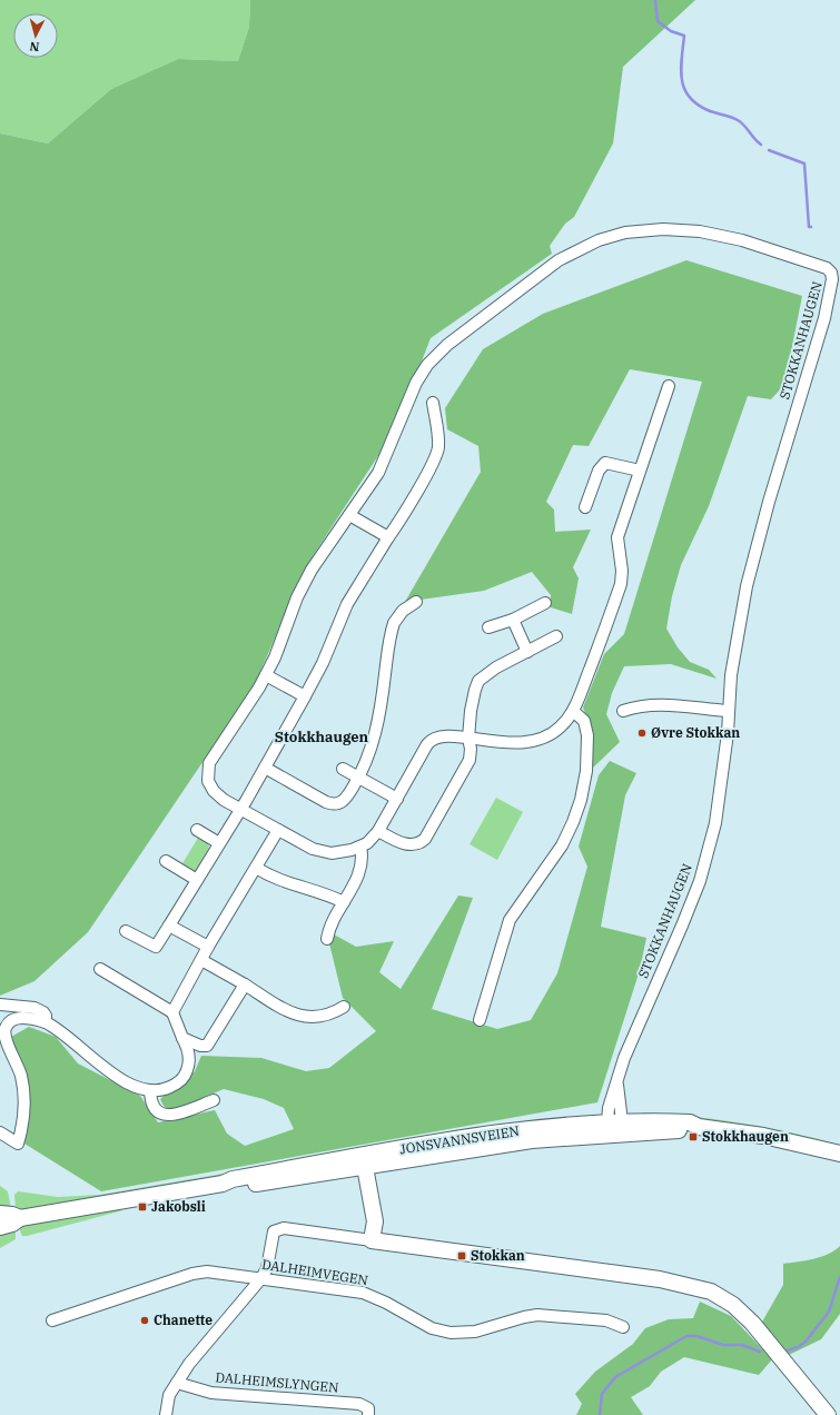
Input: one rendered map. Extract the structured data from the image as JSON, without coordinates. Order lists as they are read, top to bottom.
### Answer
{
  "streets": {
    "main road": ["JONSVANNSVEIEN"],
    "street": ["STOKKANHAUGEN", "DALHEIMVEGEN", "DALHEIMSLYNGEN"]
  },
  "crossings": [
    ["STOKKANHAUGEN", "JONSVANNSVEIEN"]
  ],
  "districts": ["Stokkhaugen"],
  "places": {
    "other": ["Øvre Stokkan", "Chanette"],
    "transit": ["Stokkhaugen", "Jakobsli", "Stokkan"]
  },
  "north": "bottom"
}
